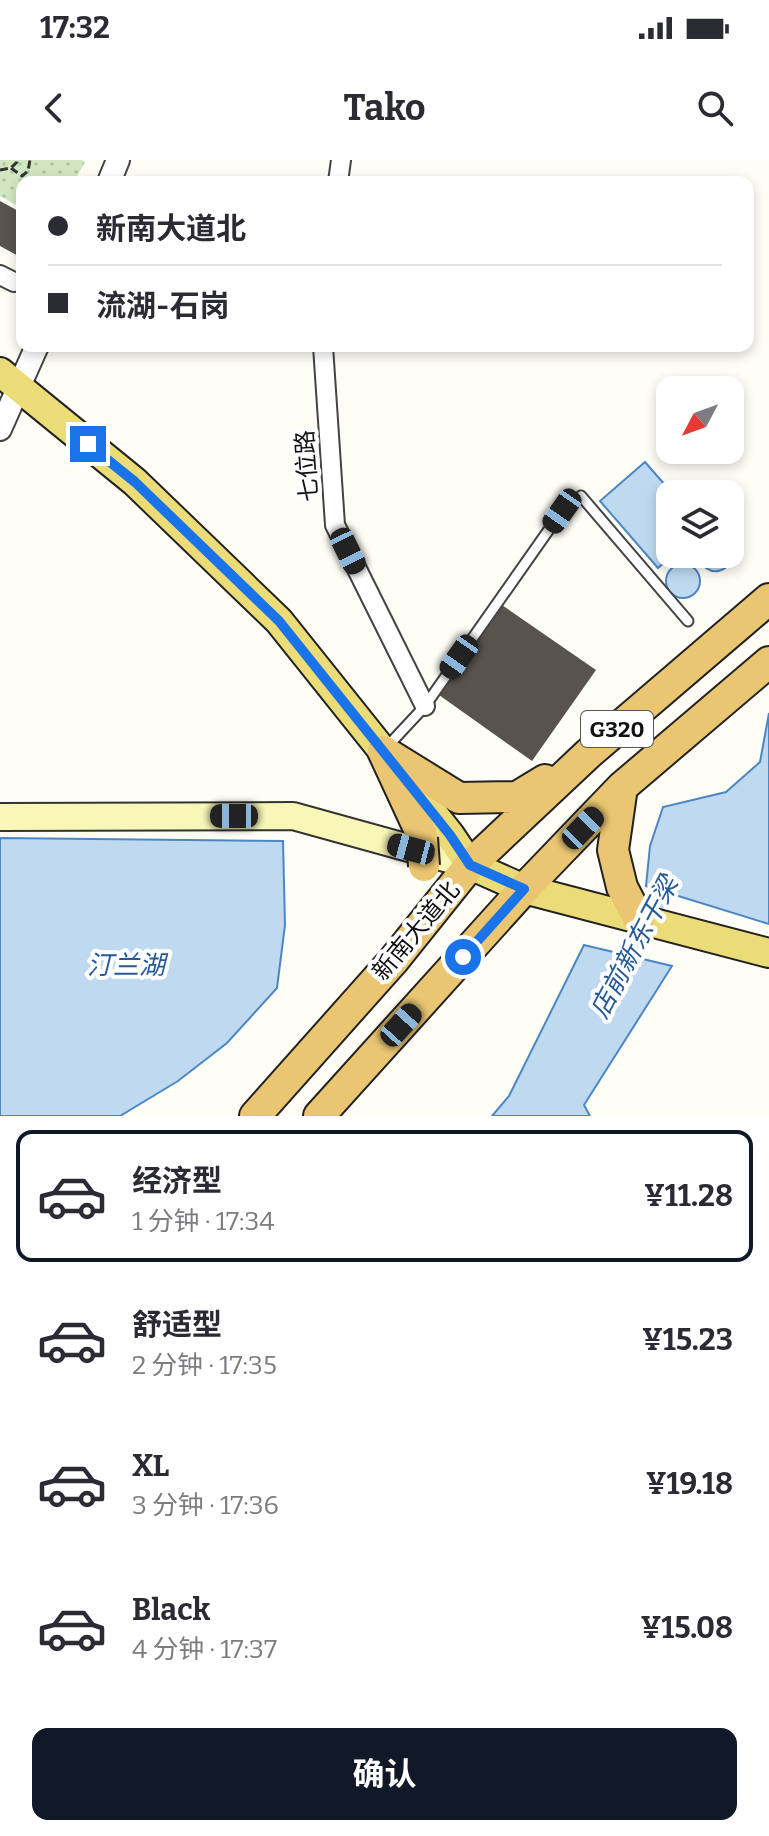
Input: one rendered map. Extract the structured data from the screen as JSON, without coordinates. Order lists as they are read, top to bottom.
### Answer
{
  "streets": {
    "highway": ["G320", "新南大道北"],
    "street": ["七位路"]
  },
  "water": ["店前新东干梁", "汀兰湖"],
  "north": "bottom left",
  "page": {
    "status": "17:32",
    "header": "Tako",
    "banner": ["新南大道北", "流湖-石岗"],
    "list": [
      {
        "name": "经济型",
        "note": "1 分钟 · 17:34",
        "value": "¥11.28"
      },
      {
        "name": "舒适型",
        "note": "2 分钟 · 17:35",
        "value": "¥15.23"
      },
      {
        "name": "XL",
        "note": "3 分钟 · 17:36",
        "value": "¥19.18"
      },
      {
        "name": "Black",
        "note": "4 分钟 · 17:37",
        "value": "¥15.08"
      }
    ],
    "buttons": "确认"
  }
}
